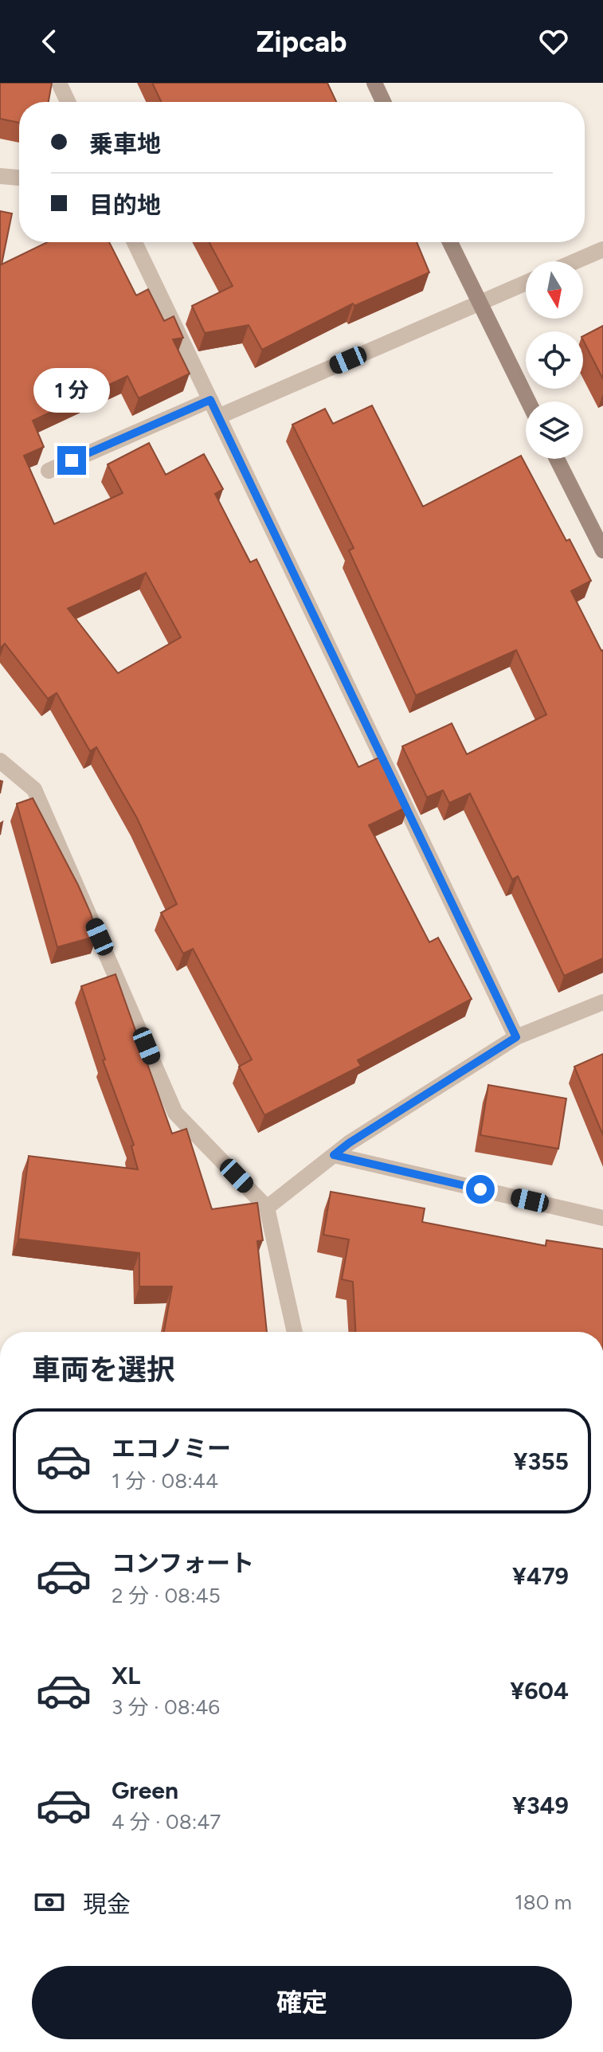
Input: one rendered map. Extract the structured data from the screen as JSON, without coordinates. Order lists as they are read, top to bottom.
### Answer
{
  "north": "bottom",
  "page": {
    "header": "Zipcab",
    "banner": ["乗車地", "目的地"],
    "bubble": "1 分",
    "heading": "車両を選択",
    "list": [
      {
        "name": "エコノミー",
        "note": "1 分 · 08:44",
        "value": "¥355"
      },
      {
        "name": "コンフォート",
        "note": "2 分 · 08:45",
        "value": "¥479"
      },
      {
        "name": "XL",
        "note": "3 分 · 08:46",
        "value": "¥604"
      },
      {
        "name": "Green",
        "note": "4 分 · 08:47",
        "value": "¥349"
      }
    ],
    "pay": ["現金", "180 m"],
    "buttons": "確定"
  }
}
